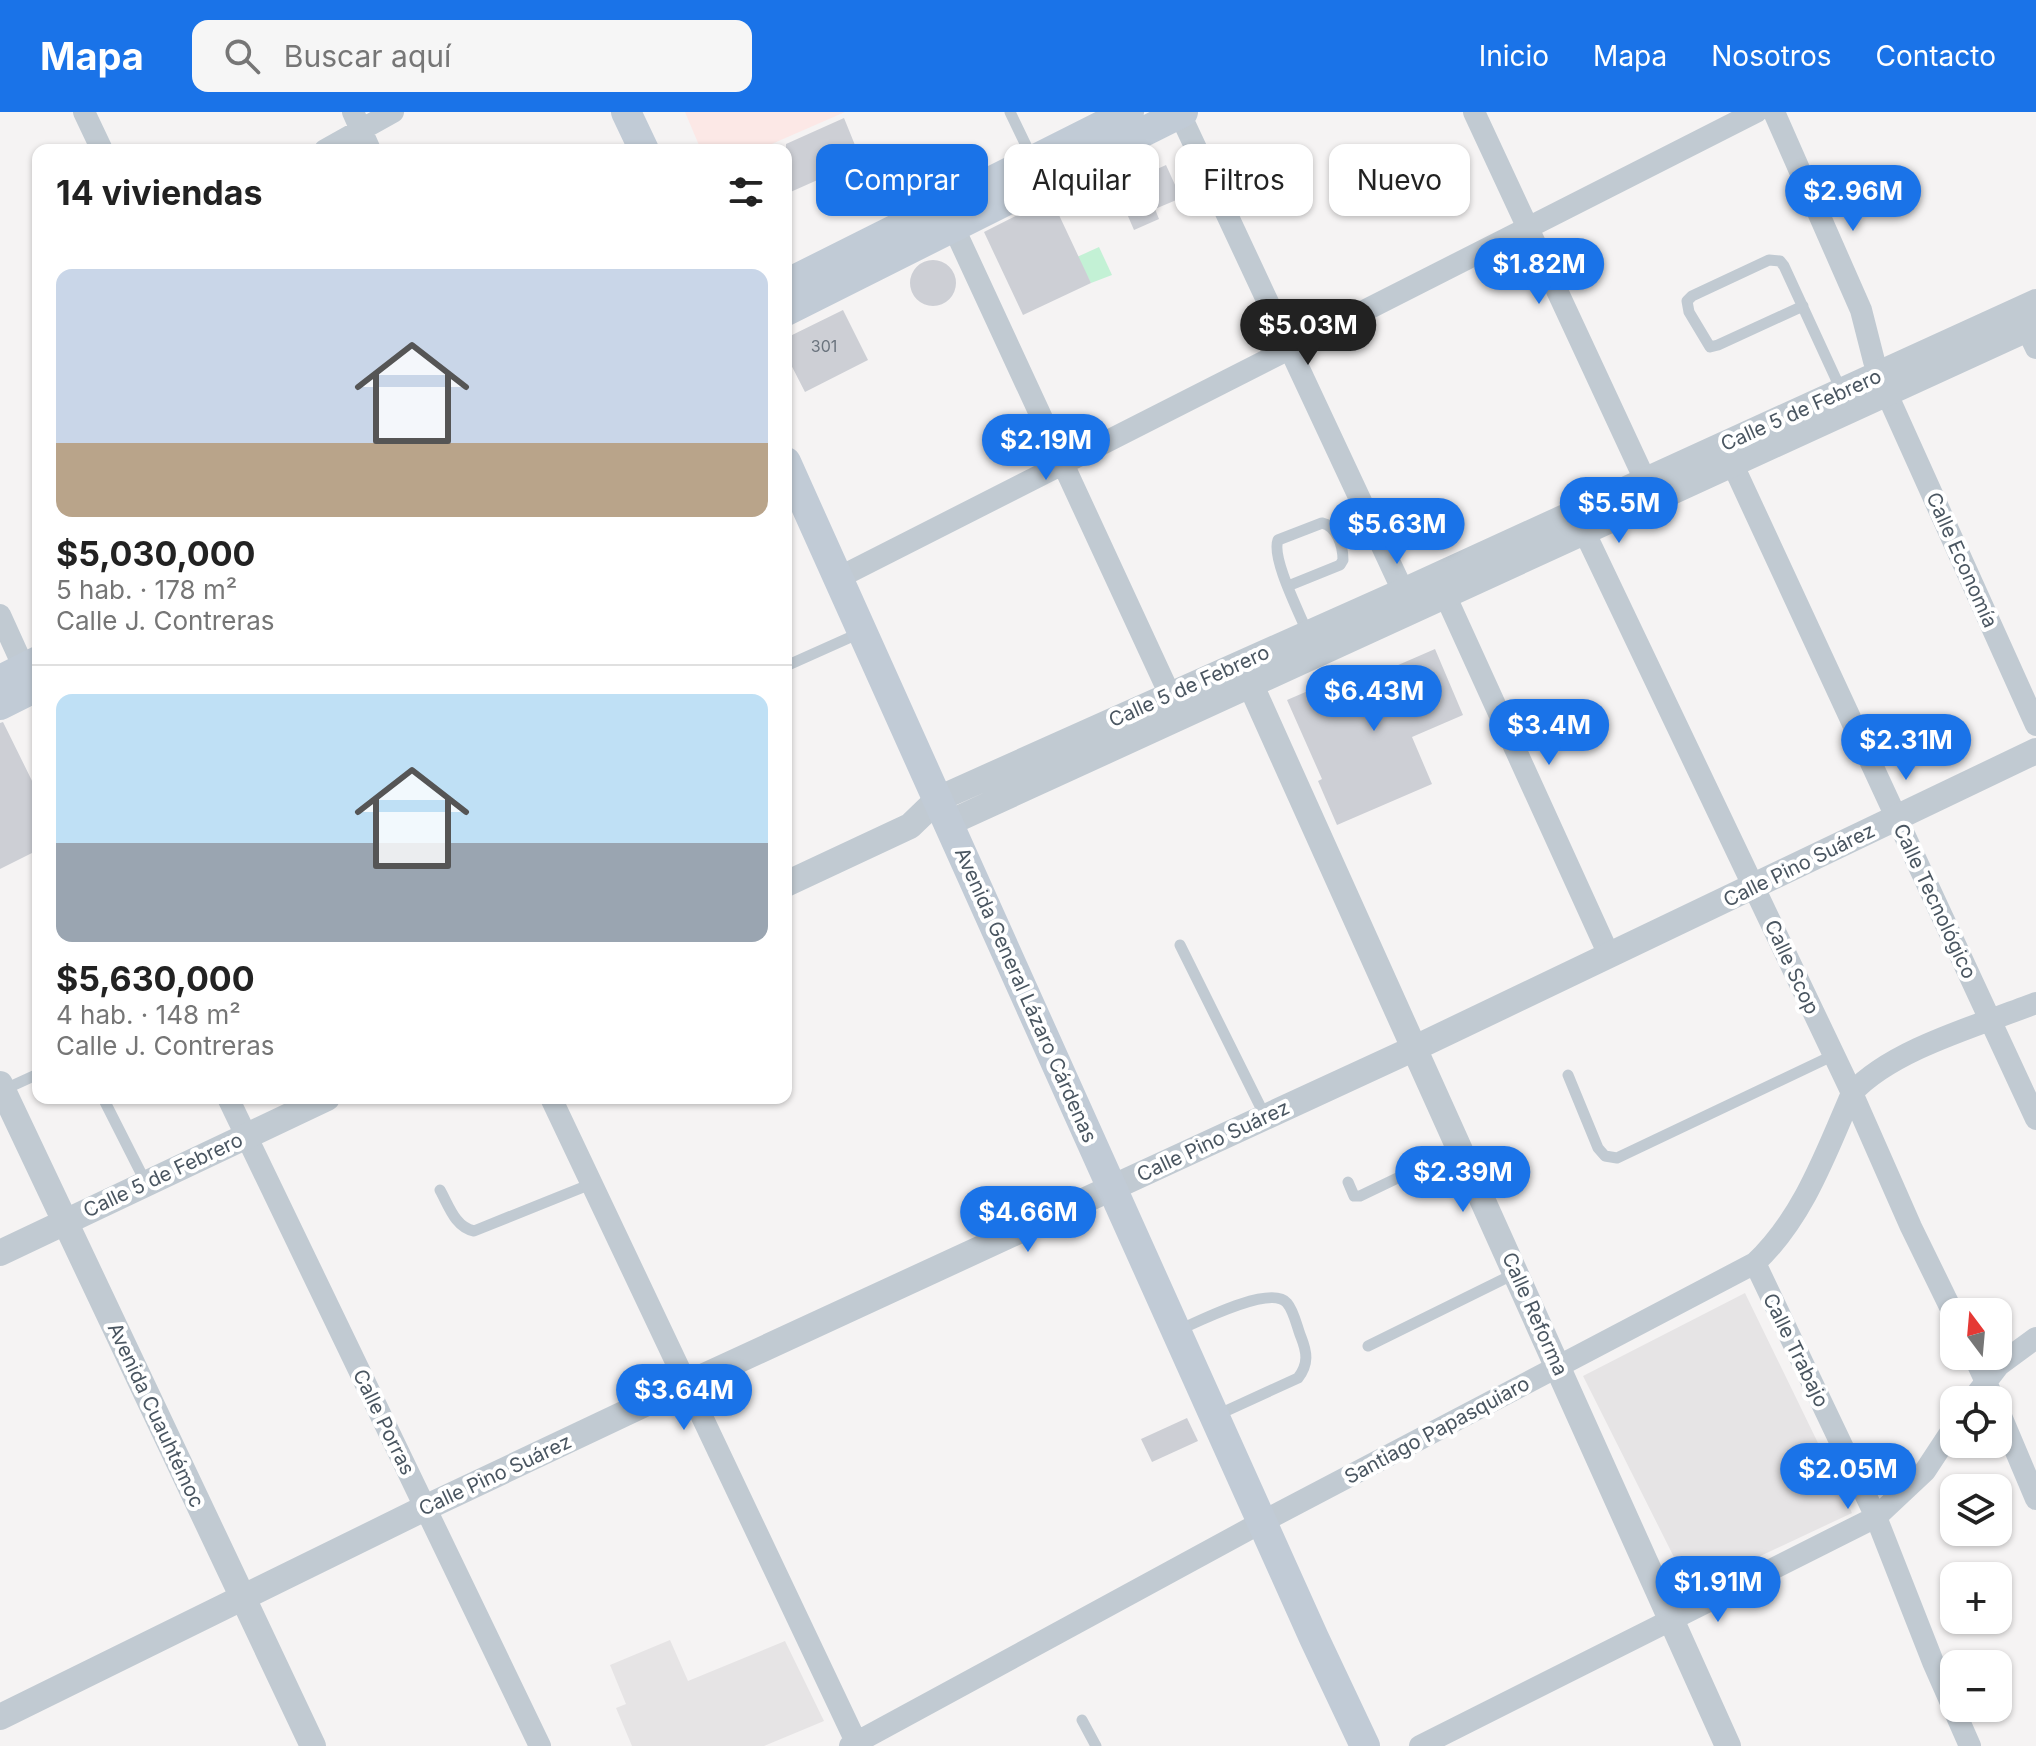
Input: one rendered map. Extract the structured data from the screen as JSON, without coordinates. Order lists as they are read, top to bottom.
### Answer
{
  "streets": {
    "main road": ["Avenida General Lázaro Cárdenas"],
    "street": [
      "Calle 5 de Febrero",
      "Calle Economía",
      "Calle Pino Suárez",
      "Calle Tecnológico",
      "Calle Scop",
      "Calle Reforma",
      "Calle Trabajo",
      "Avenida Cuauhtémoc",
      "Calle Porras",
      "Santiago Papasquiaro"
    ]
  },
  "crossings": [
    ["Calle 5 de Febrero", "Calle Economía"],
    ["Calle 5 de Febrero", "Calle Tecnológico"],
    ["Calle 5 de Febrero", "Calle Scop"],
    ["Calle 5 de Febrero", "Avenida General Lázaro Cárdenas"],
    ["Calle 5 de Febrero", "Calle Reforma"],
    ["Calle 5 de Febrero", "Avenida Cuauhtémoc"],
    ["Calle 5 de Febrero", "Calle Porras"],
    ["Calle Pino Suárez", "Calle Tecnológico"],
    ["Calle Pino Suárez", "Calle Scop"],
    ["Calle Pino Suárez", "Avenida General Lázaro Cárdenas"],
    ["Calle Pino Suárez", "Calle Reforma"],
    ["Calle Pino Suárez", "Avenida Cuauhtémoc"],
    ["Calle Pino Suárez", "Calle Porras"],
    ["Calle Tecnológico", "Santiago Papasquiaro"],
    ["Calle Scop", "Santiago Papasquiaro"],
    ["Avenida General Lázaro Cárdenas", "Santiago Papasquiaro"],
    ["Calle Reforma", "Santiago Papasquiaro"],
    ["Calle Trabajo", "Santiago Papasquiaro"]
  ],
  "house_numbers": ["301"],
  "north": "top",
  "page": {
    "header": "Mapa",
    "search": "Buscar aquí",
    "nav": [
      "Inicio",
      "Mapa",
      "Nosotros",
      "Contacto"
    ],
    "chip": [
      "Comprar",
      "Alquilar",
      "Filtros",
      "Nuevo"
    ],
    "heading": "14 viviendas",
    "price": [
      "$2.96M",
      "$1.82M",
      "$5.03M",
      "$2.19M",
      "$5.5M",
      "$5.63M",
      "$6.43M",
      "$3.4M",
      "$2.31M",
      "$2.39M",
      "$4.66M",
      "$3.64M",
      "$2.05M",
      "$1.91M"
    ],
    "list": [
      {
        "name": "$5,030,000",
        "note": "5 hab. · 178 m² · Calle J. Contreras"
      },
      {
        "name": "$5,630,000",
        "note": "4 hab. · 148 m² · Calle J. Contreras"
      }
    ],
    "map_buttons": ["+", "−"]
  }
}
